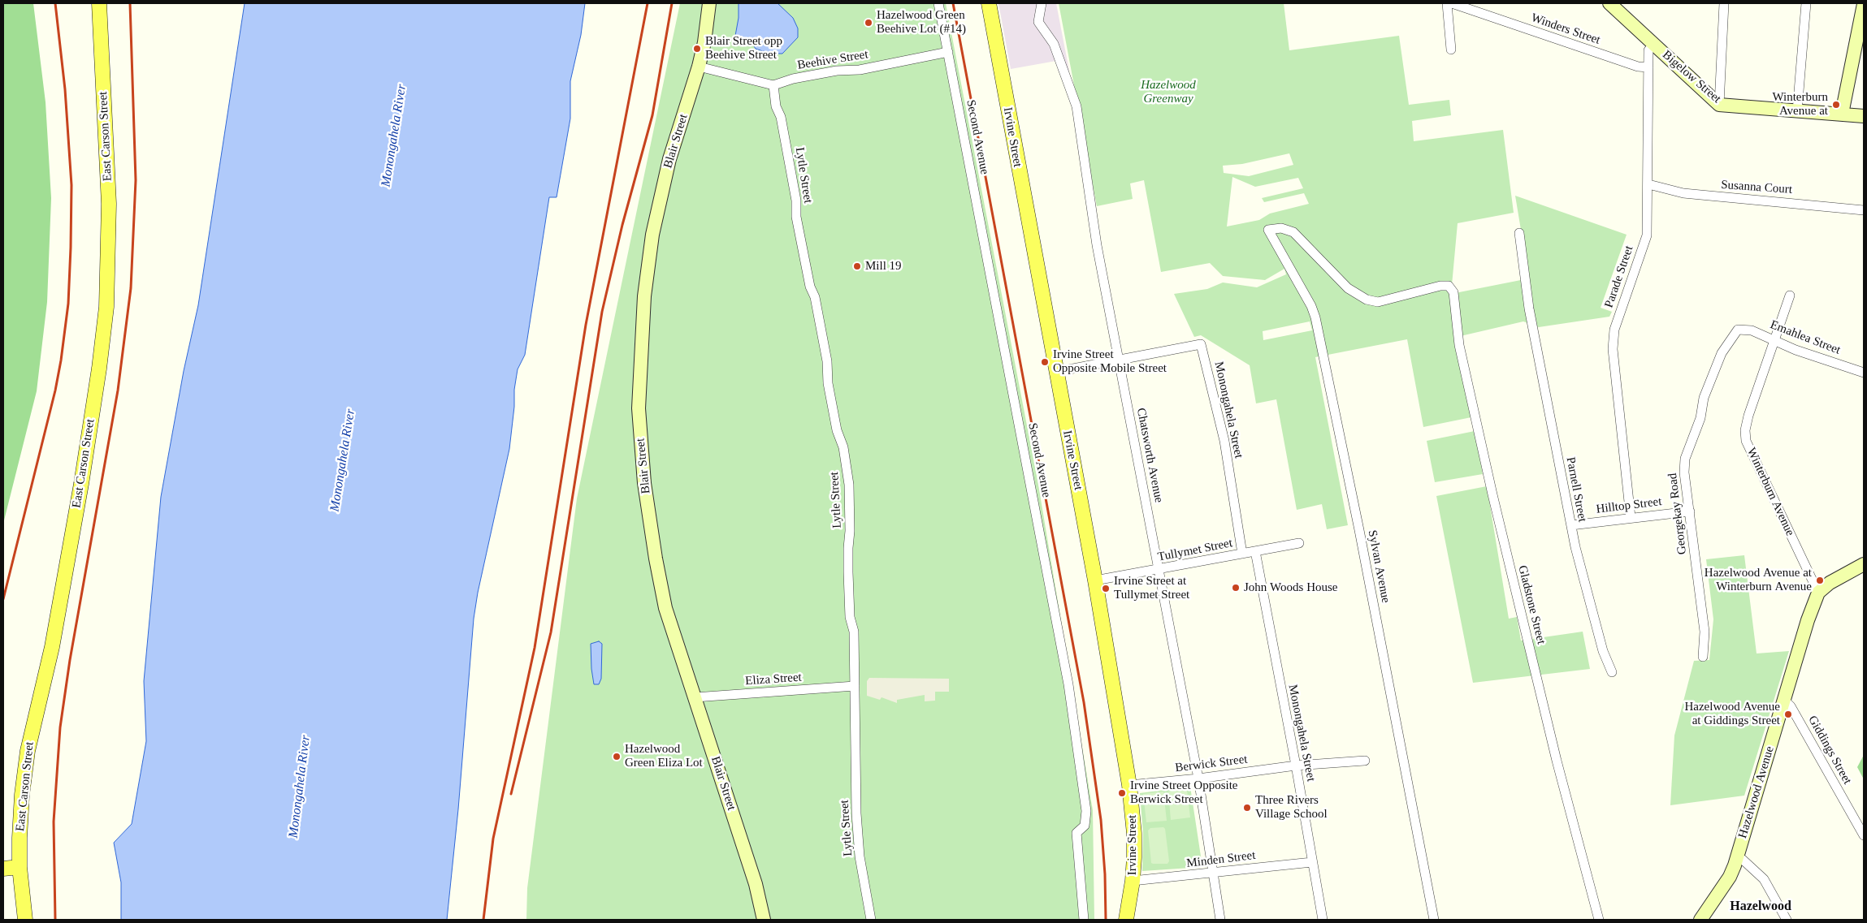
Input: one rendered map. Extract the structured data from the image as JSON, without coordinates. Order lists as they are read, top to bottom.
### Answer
{
  "streets": {
    "main road": ["East Carson Street", "Irvine Street"],
    "street": [
      "Winders Street",
      "Beehive Street",
      "Bigelow Street",
      "Second Avenue",
      "Blair Street",
      "Lytle Street",
      "Susanna Court",
      "Parade Street",
      "Emahlea Street",
      "Monongahela Street",
      "Chatsworth Avenue",
      "Parnell Street",
      "Winterburn Avenue",
      "Hilltop Street",
      "Georgekay Road",
      "Tullymet Street",
      "Sylvan Avenue",
      "Gladstone Street",
      "Eliza Street",
      "Giddings Street",
      "Berwick Street",
      "Hazelwood Avenue",
      "Minden Street"
    ]
  },
  "crossings": [
    ["Winders Street", "Parade Street"],
    ["Beehive Street", "Second Avenue"],
    ["Beehive Street", "Lytle Street"],
    ["Bigelow Street", "Parade Street"],
    ["Irvine Street", "Tullymet Street"],
    ["Irvine Street", "Berwick Street"],
    ["Irvine Street", "Minden Street"],
    ["Blair Street", "Eliza Street"],
    ["Lytle Street", "Eliza Street"],
    ["Susanna Court", "Parade Street"],
    ["Parade Street", "Hilltop Street"],
    ["Emahlea Street", "Winterburn Avenue"],
    ["Emahlea Street", "Georgekay Road"],
    ["Monongahela Street", "Chatsworth Avenue"],
    ["Monongahela Street", "Tullymet Street"],
    ["Monongahela Street", "Berwick Street"],
    ["Monongahela Street", "Minden Street"],
    ["Chatsworth Avenue", "Tullymet Street"],
    ["Chatsworth Avenue", "Berwick Street"],
    ["Chatsworth Avenue", "Minden Street"],
    ["Parnell Street", "Hilltop Street"],
    ["Winterburn Avenue", "Hazelwood Avenue"],
    ["Hilltop Street", "Georgekay Road"],
    ["Sylvan Avenue", "Gladstone Street"],
    ["Giddings Street", "Hazelwood Avenue"]
  ],
  "districts": ["Hazelwood"],
  "water": ["Monongahela River"],
  "parks": ["Hazelwood Greenway"],
  "places": [
    "Hazelwood Green Beehive Lot (#14)",
    "Blair Street opp Beehive Street",
    "Winterburn Avenue at",
    "Mill 19",
    "Irvine Street Opposite Mobile Street",
    "Hazelwood Avenue at Winterburn Avenue",
    "John Woods House",
    "Irvine Street at Tullymet Street",
    "Hazelwood Avenue at Giddings Street",
    "Hazelwood Green Eliza Lot",
    "Irvine Street Opposite Berwick Street",
    "Three Rivers Village School"
  ]
}
